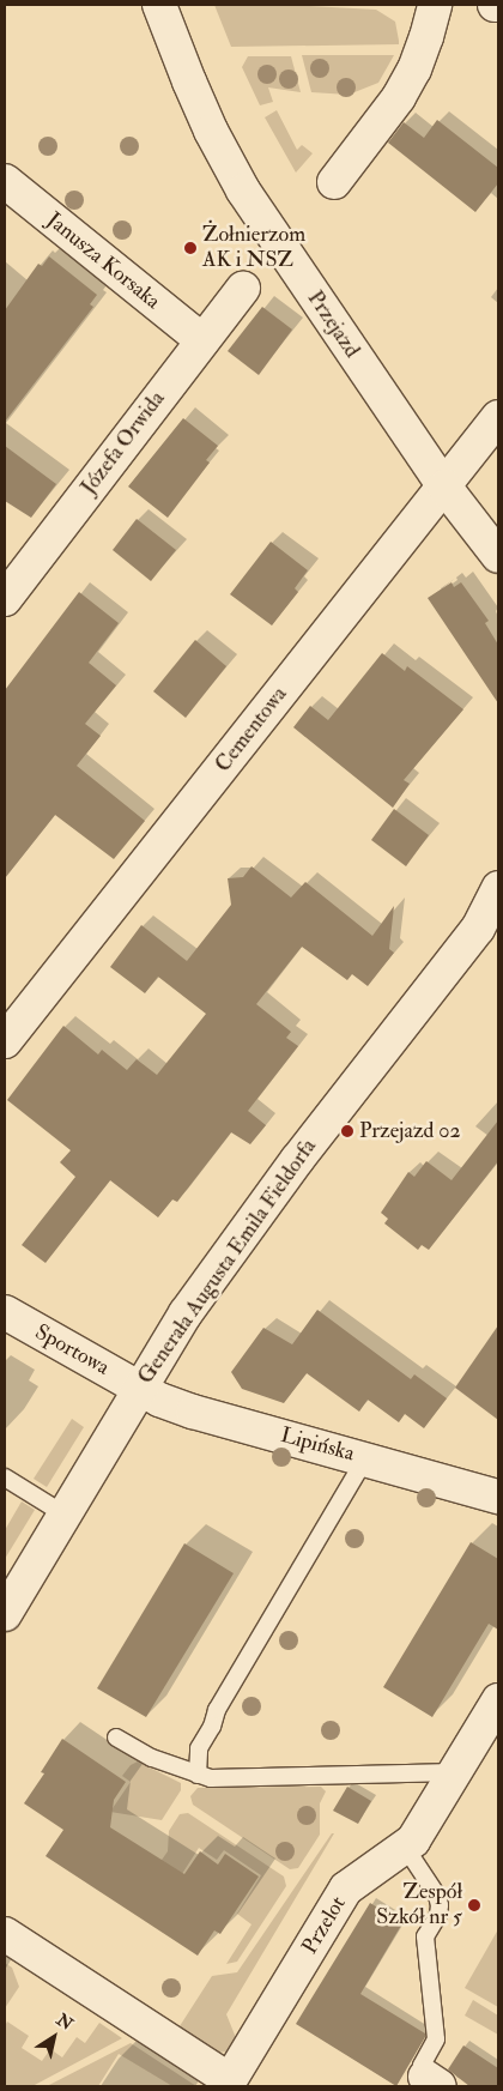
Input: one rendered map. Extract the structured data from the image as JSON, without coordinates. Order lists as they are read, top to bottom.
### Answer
{
  "streets": {
    "street": [
      "Janusza Korsaka",
      "Przejazd",
      "Józefa Orwida",
      "Cementowa",
      "Generała Augusta Emila Fieldorfa",
      "Sportowa",
      "Lipińska",
      "Przelot"
    ]
  },
  "crossings": [
    ["Janusza Korsaka", "Józefa Orwida"],
    ["Przejazd", "Cementowa"],
    ["Generała Augusta Emila Fieldorfa", "Sportowa"],
    ["Generała Augusta Emila Fieldorfa", "Lipińska"],
    ["Sportowa", "Lipińska"]
  ],
  "places": ["Żołnierzom AK i NSZ", "Przejazd 02", "Zespół Szkół nr 5"],
  "north": "top right"
}
